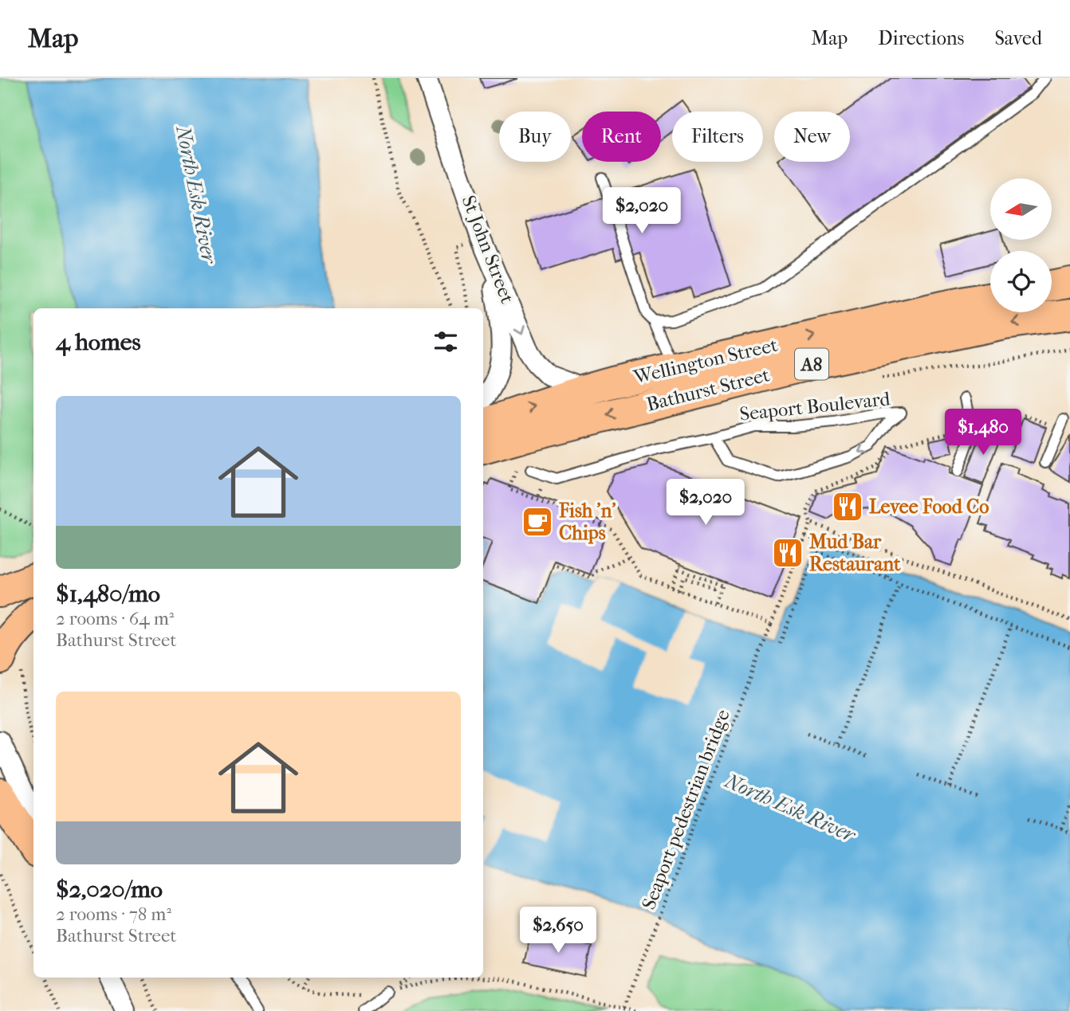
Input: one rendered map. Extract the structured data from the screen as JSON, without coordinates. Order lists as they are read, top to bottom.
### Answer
{
  "streets": {
    "highway": ["Wellington Street", "A8", "Bathurst Street"],
    "street": ["St John Street"],
    "lane": ["Seaport Boulevard"],
    "path": ["Seaport pedestrian bridge"]
  },
  "crossings": [
    ["St John Street", "Wellington Street"]
  ],
  "one_way": ["St John Street", "Wellington Street", "Bathurst Street"],
  "water": ["North Esk River"],
  "places": {
    "restaurant": ["Levee Food Co", "Mud Bar Restaurant"],
    "cafe": ["Fish 'n' Chips"]
  },
  "north": "left",
  "page": {
    "header": "Map",
    "nav": ["Map", "Directions", "Saved"],
    "chip": [
      "Buy",
      "Rent",
      "Filters",
      "New"
    ],
    "price": [
      "$2,020",
      "$1,480",
      "$2,020",
      "$2,650"
    ],
    "heading": "4 homes",
    "list": [
      {
        "name": "$1,480/mo",
        "note": "2 rooms · 64 m² · Bathurst Street"
      },
      {
        "name": "$2,020/mo",
        "note": "2 rooms · 78 m² · Bathurst Street"
      }
    ]
  }
}
